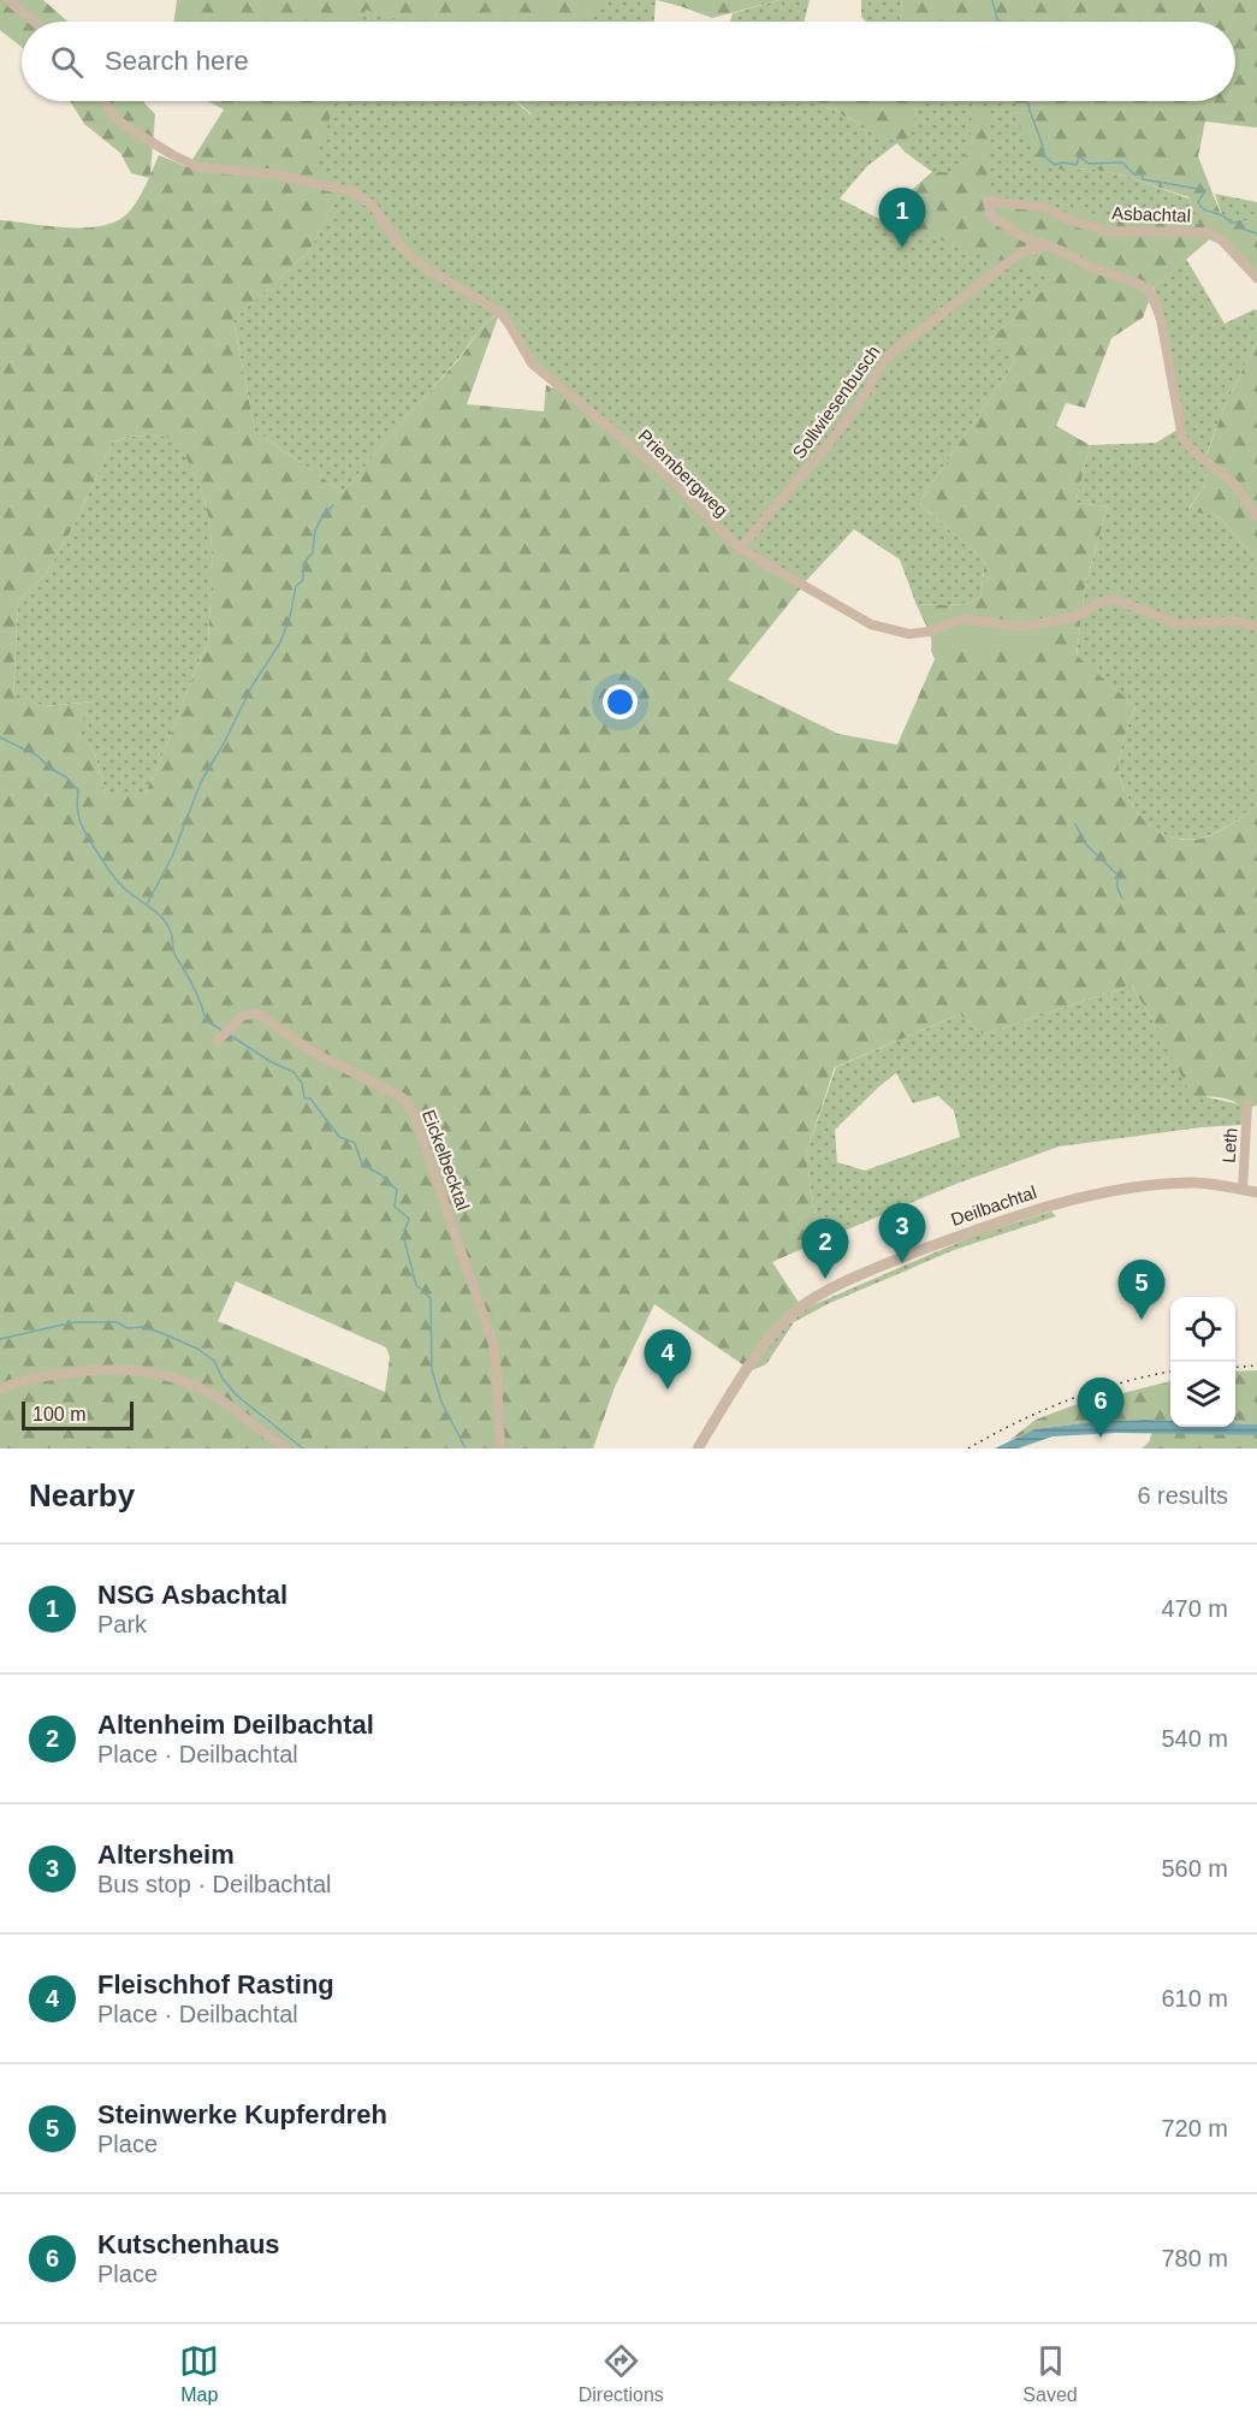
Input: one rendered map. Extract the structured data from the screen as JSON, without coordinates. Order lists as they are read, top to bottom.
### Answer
{
  "streets": {
    "street": [
      "Asbachtal",
      "Sollwiesenbusch",
      "Priembergweg",
      "Leth",
      "Eickelbecktal",
      "Deilbachtal"
    ]
  },
  "crossings": [
    ["Asbachtal", "Sollwiesenbusch"],
    ["Sollwiesenbusch", "Priembergweg"],
    ["Leth", "Deilbachtal"]
  ],
  "scale_bar": "100 m",
  "page": {
    "search": "Search here",
    "pins": [
      "1",
      "3",
      "2",
      "5",
      "4",
      "6"
    ],
    "scale": "100 m",
    "heading": ["Nearby", "6 results"],
    "list": [
      {
        "mark": "1",
        "name": "NSG Asbachtal",
        "note": "Park",
        "value": "470 m"
      },
      {
        "mark": "2",
        "name": "Altenheim Deilbachtal",
        "note": "Place · Deilbachtal",
        "value": "540 m"
      },
      {
        "mark": "3",
        "name": "Altersheim",
        "note": "Bus stop · Deilbachtal",
        "value": "560 m"
      },
      {
        "mark": "4",
        "name": "Fleischhof Rasting",
        "note": "Place · Deilbachtal",
        "value": "610 m"
      },
      {
        "mark": "5",
        "name": "Steinwerke Kupferdreh",
        "note": "Place",
        "value": "720 m"
      },
      {
        "mark": "6",
        "name": "Kutschenhaus",
        "note": "Place",
        "value": "780 m"
      }
    ],
    "nav": ["Map", "Directions", "Saved"]
  }
}
